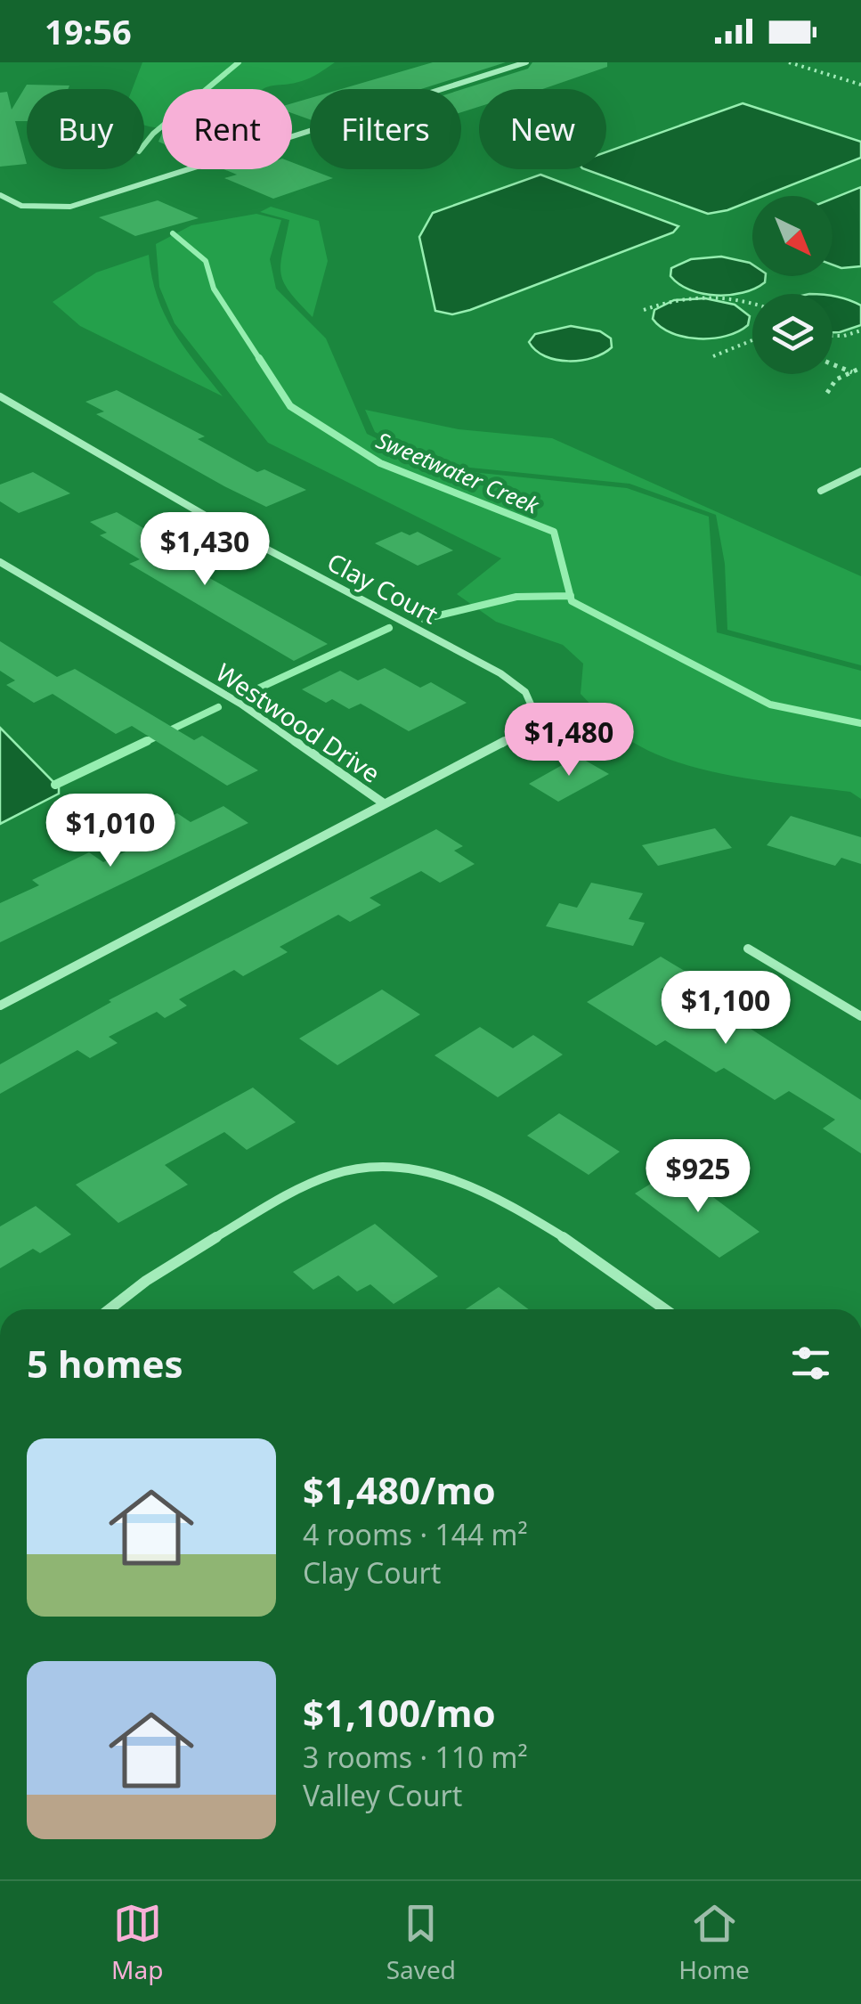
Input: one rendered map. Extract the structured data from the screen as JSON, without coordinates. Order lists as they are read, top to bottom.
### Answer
{
  "streets": {
    "street": ["Clay Court", "Westwood Drive"]
  },
  "crossings": [
    ["Clay Court", "Westwood Drive"]
  ],
  "water": ["Sweetwater Creek"],
  "north": "bottom right",
  "page": {
    "status": "19:56",
    "chip": [
      "Buy",
      "Rent",
      "Filters",
      "New"
    ],
    "price": [
      "$1,430",
      "$1,480",
      "$1,010",
      "$1,100",
      "$925"
    ],
    "heading": "5 homes",
    "list": [
      {
        "name": "$1,480/mo",
        "note": "4 rooms · 144 m² · Clay Court"
      },
      {
        "name": "$1,100/mo",
        "note": "3 rooms · 110 m² · Valley Court"
      }
    ],
    "tabs": ["Map", "Saved", "Home"]
  }
}
